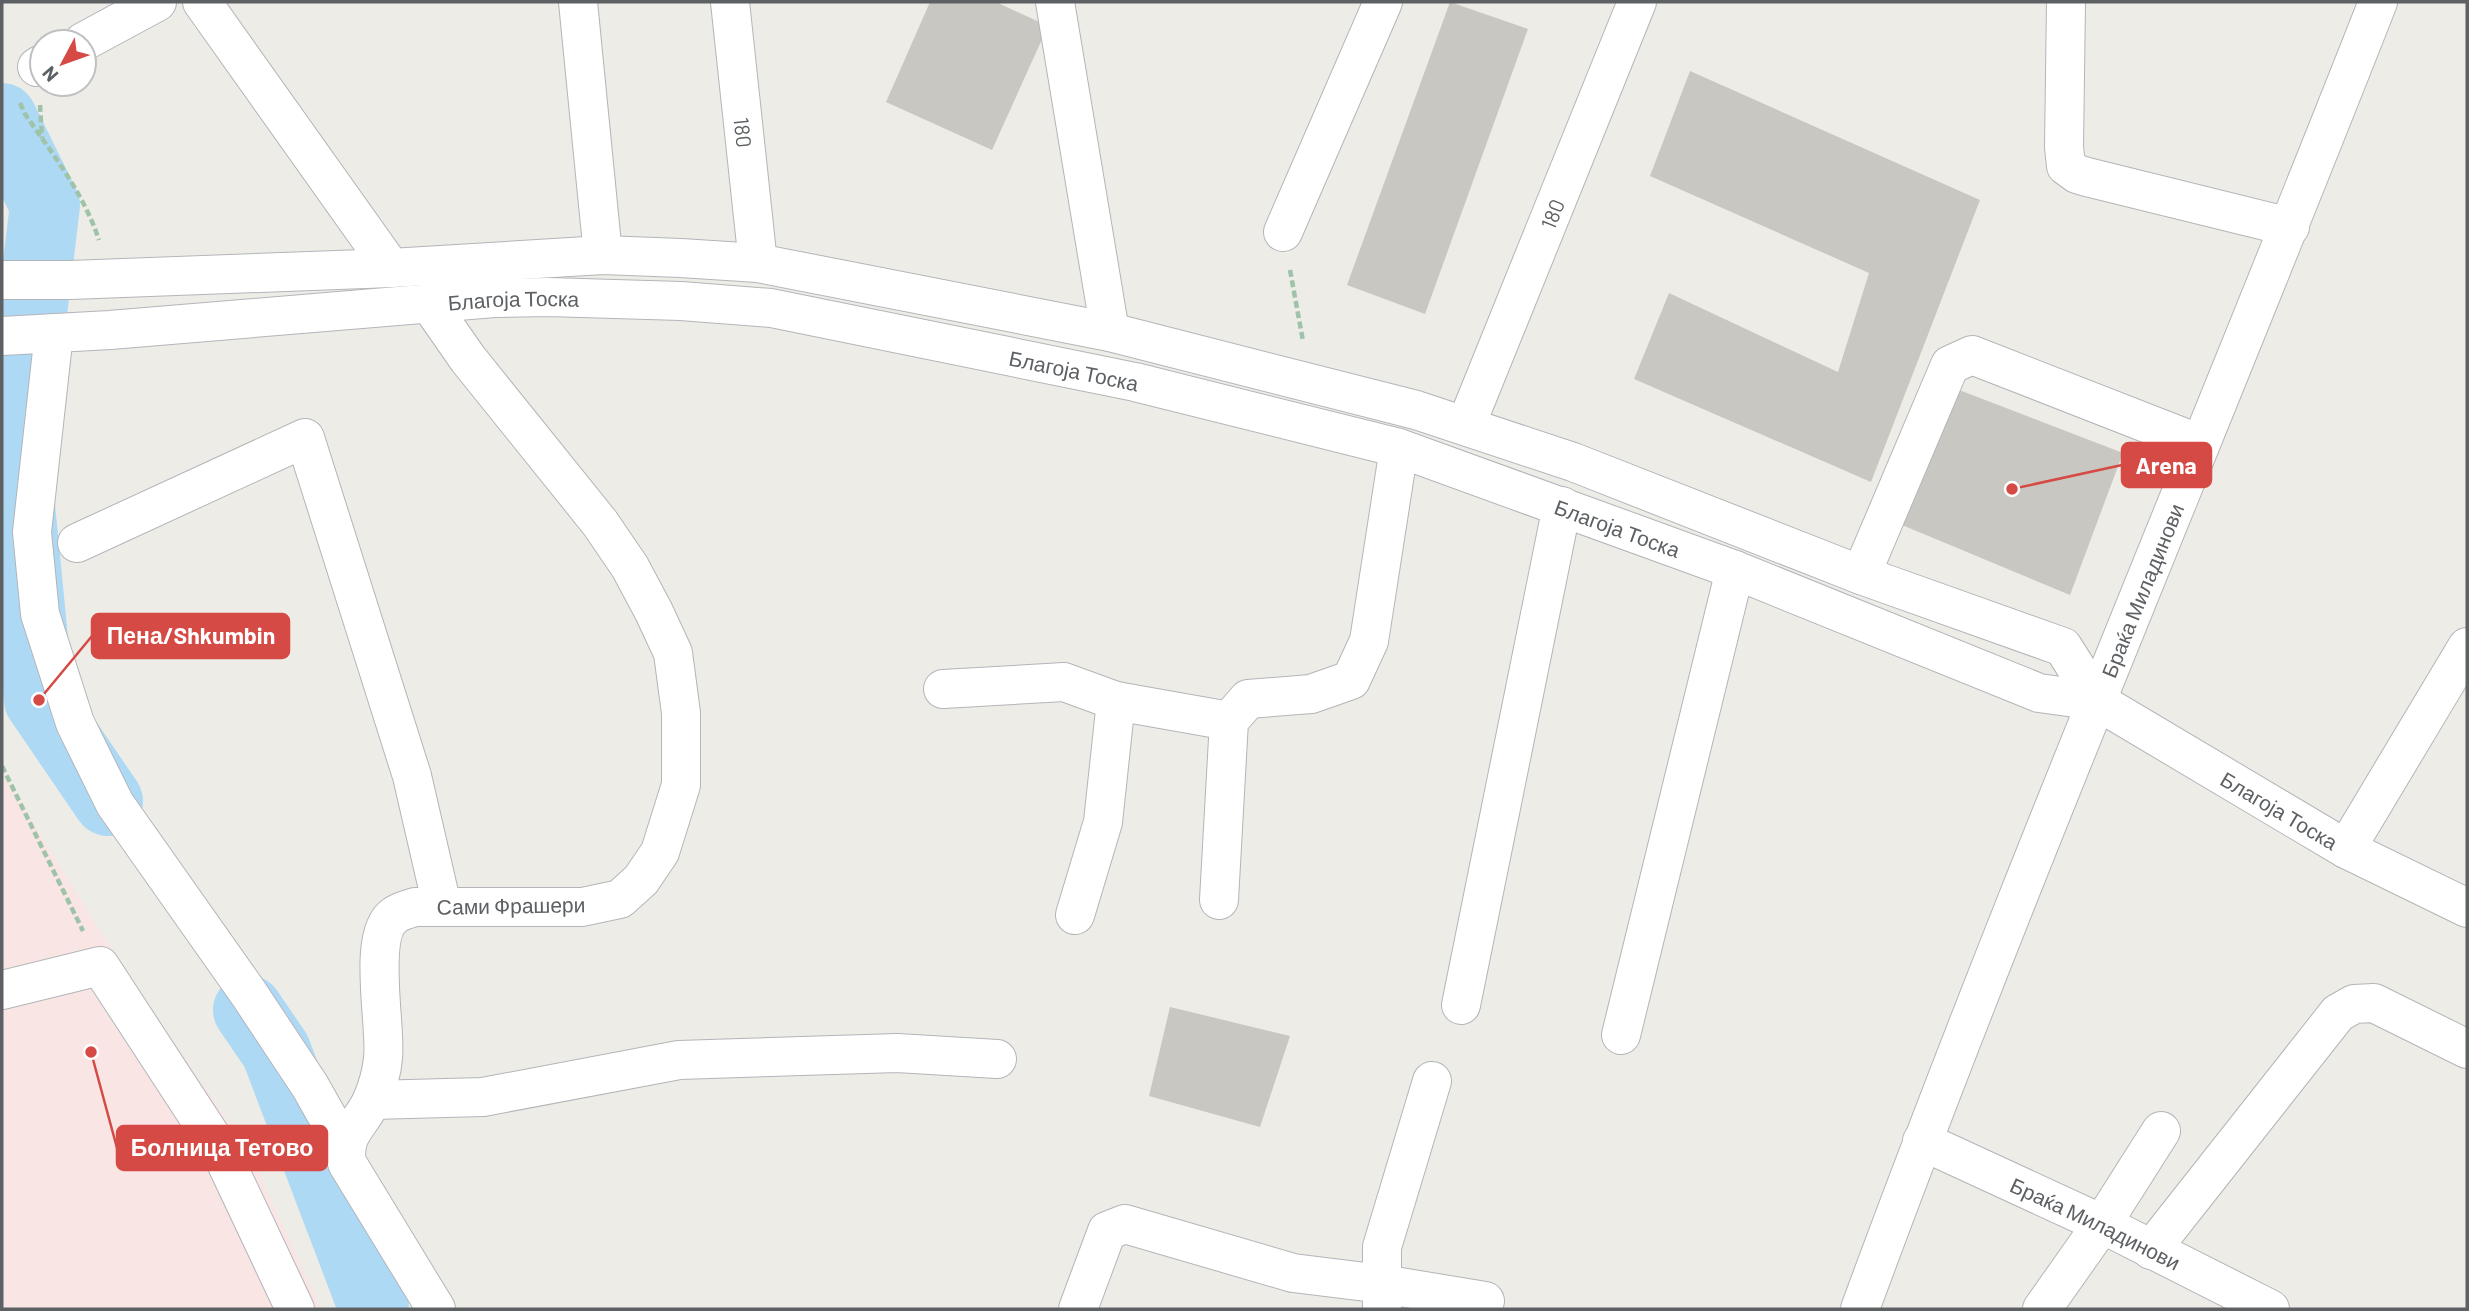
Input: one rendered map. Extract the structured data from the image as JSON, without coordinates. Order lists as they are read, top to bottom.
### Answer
{
  "streets": {
    "street": [
      "180",
      "Благоја Тоска",
      "Браќа Миладинови",
      "Сами Фрашери"
    ]
  },
  "crossings": [
    ["180", "Благоја Тоска"],
    ["Благоја Тоска", "Браќа Миладинови"],
    ["Благоја Тоска", "Сами Фрашери"]
  ],
  "places": ["Arena", "Пена/Shkumbin", "Болница Тетово"],
  "north": "bottom left"
}
